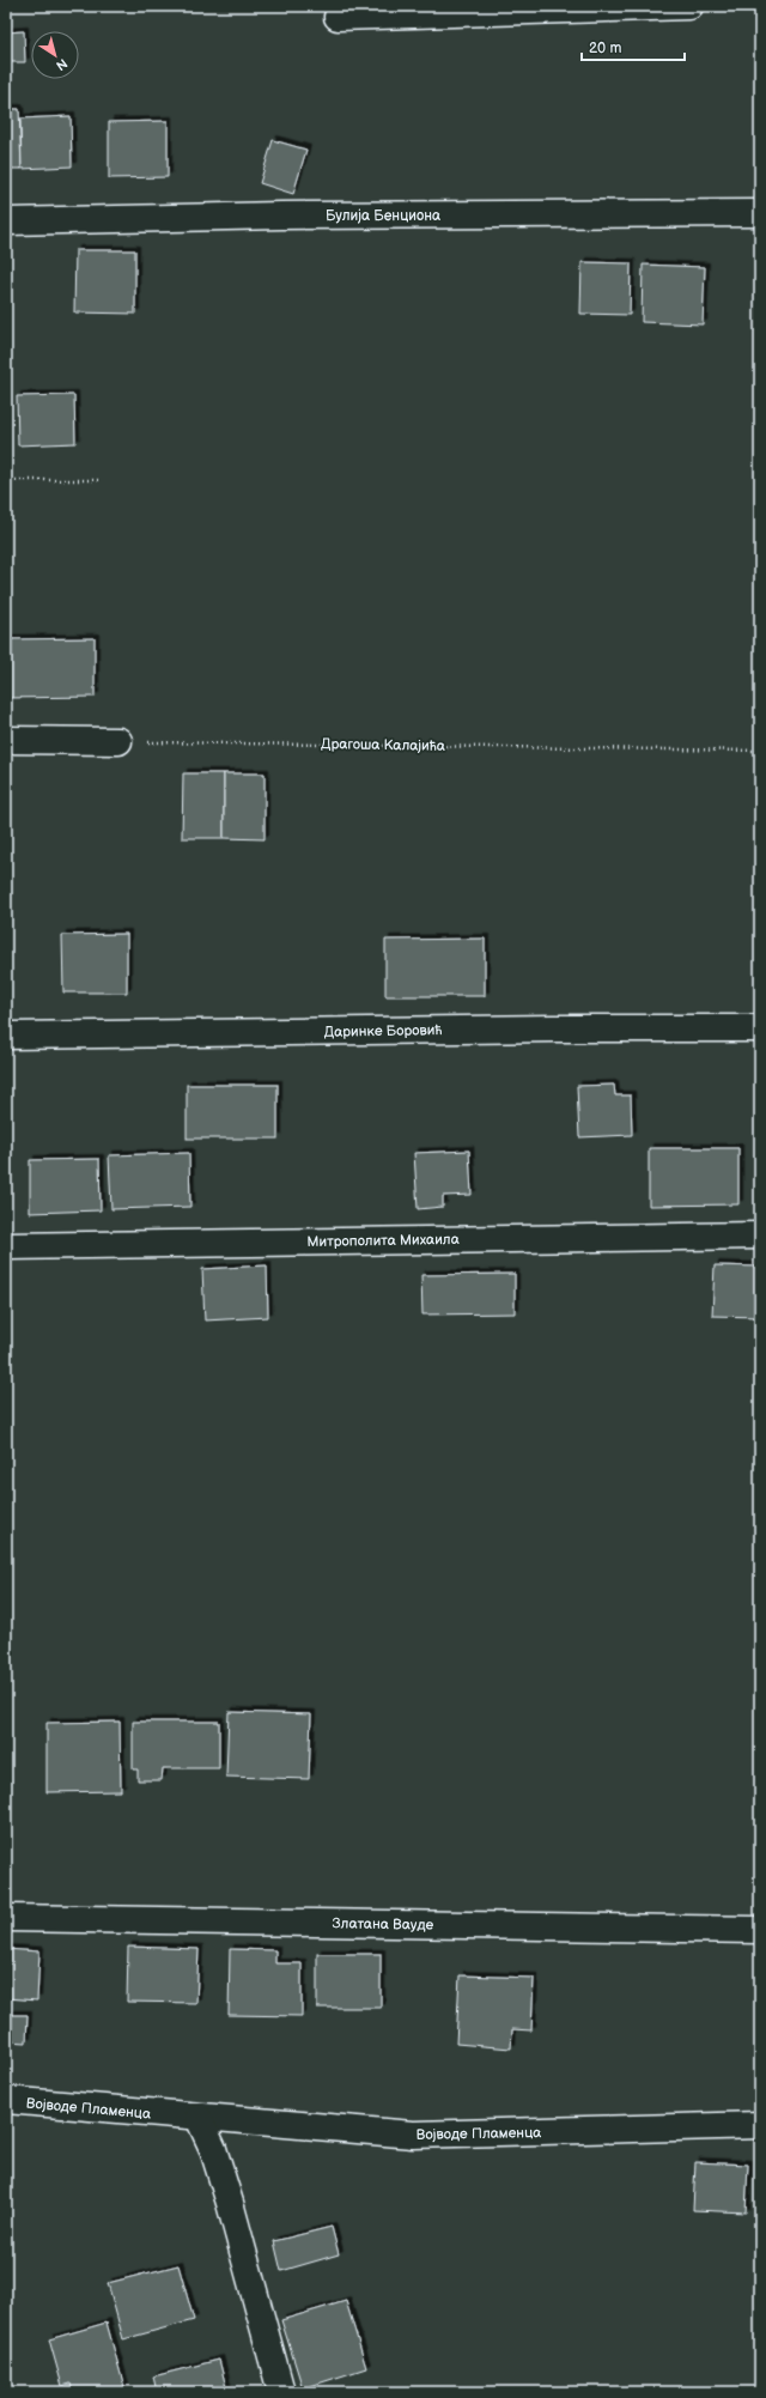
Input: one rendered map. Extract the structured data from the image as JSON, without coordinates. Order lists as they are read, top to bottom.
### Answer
{
  "streets": {
    "street": [
      "Булија Бенциона",
      "Даринке Боровић",
      "Митрополита Михаила",
      "Златана Вауде",
      "Војводе Пламенца"
    ],
    "path": ["Драгоша Калајића"]
  },
  "scale_bar": "20 m",
  "north": "bottom right"
}
